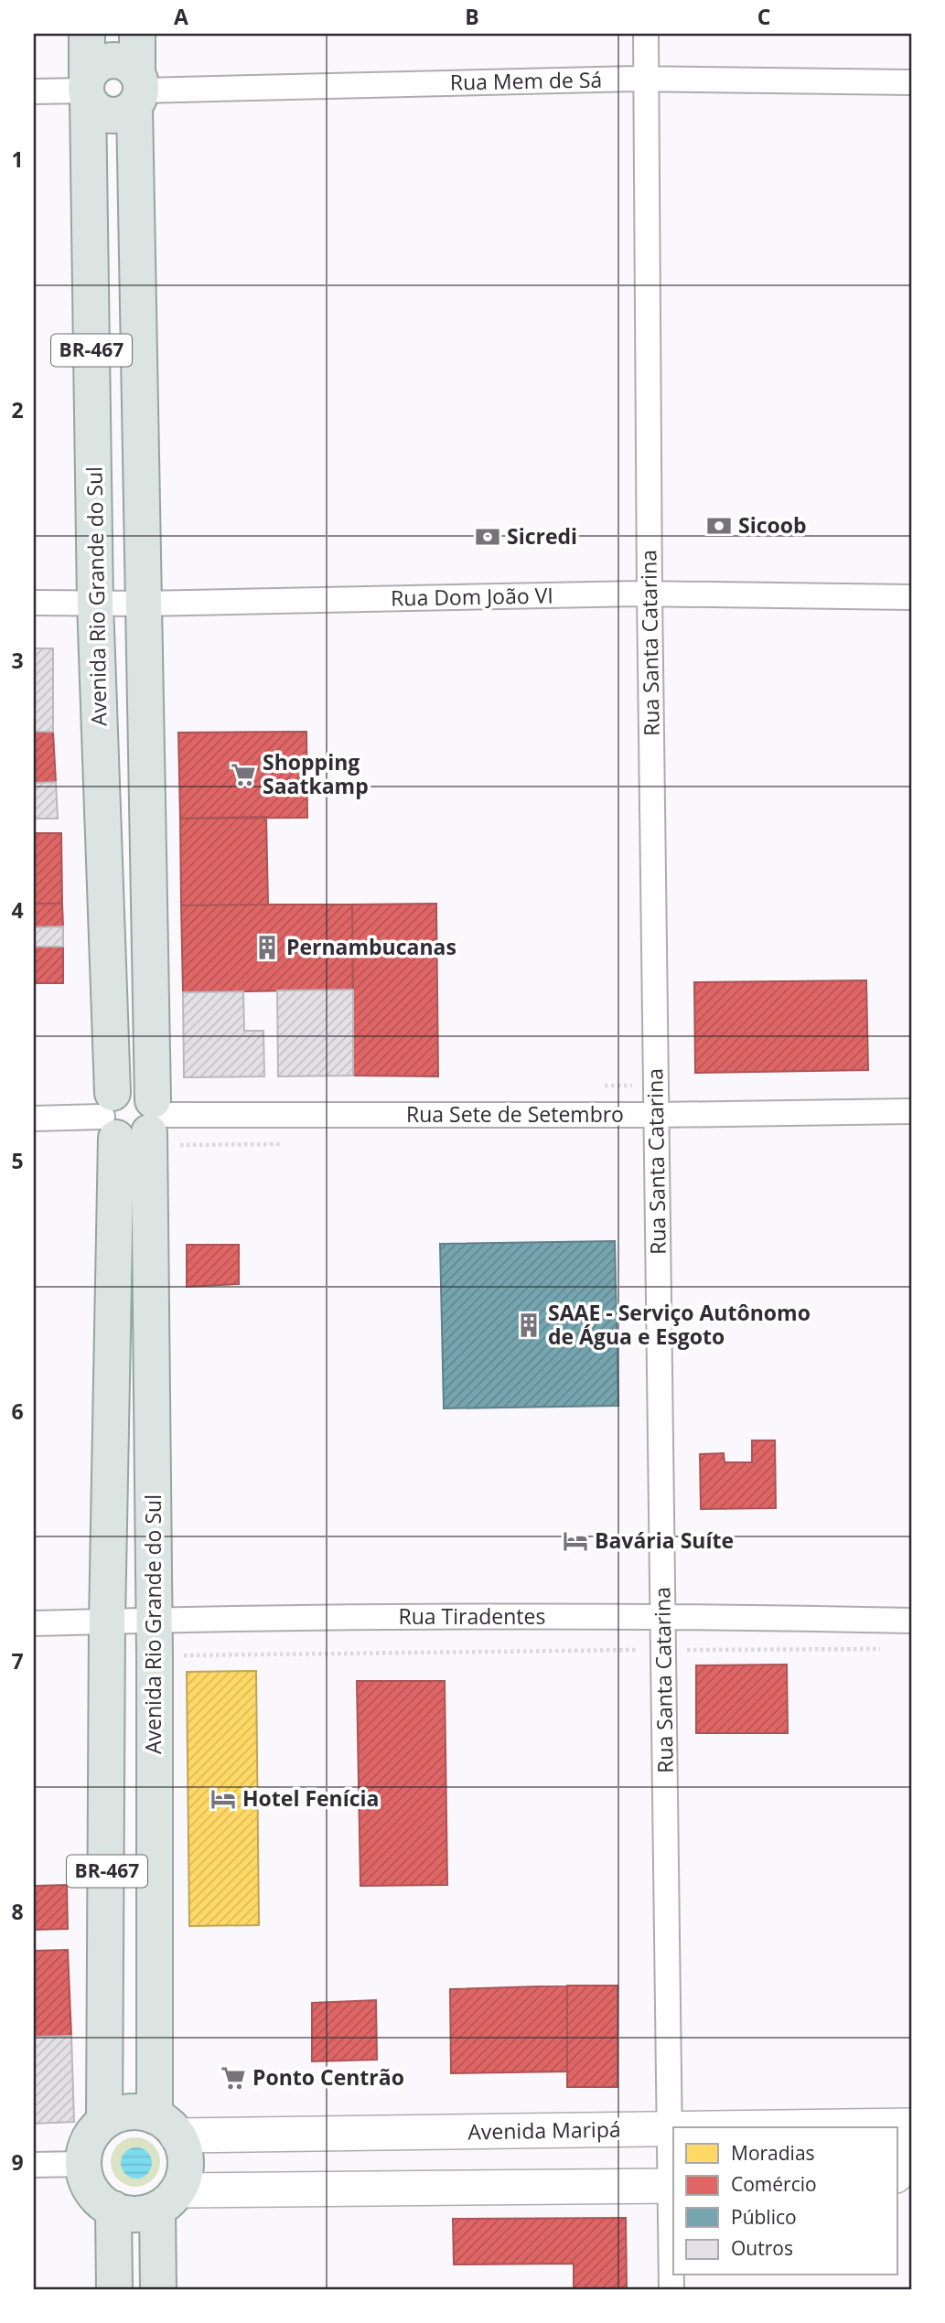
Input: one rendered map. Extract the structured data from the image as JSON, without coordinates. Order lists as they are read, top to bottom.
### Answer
{
  "streets": {
    "main road": ["BR-467", "Avenida Rio Grande do Sul", "Avenida Maripá"],
    "street": [
      "Rua Mem de Sá",
      "Rua Dom João VI",
      "Rua Santa Catarina",
      "Rua Sete de Setembro",
      "Rua Tiradentes"
    ]
  },
  "crossings": [
    ["Rua Mem de Sá", "Avenida Rio Grande do Sul"],
    ["Rua Mem de Sá", "Rua Santa Catarina"],
    ["Avenida Rio Grande do Sul", "Rua Dom João VI"],
    ["Avenida Rio Grande do Sul", "Rua Sete de Setembro"],
    ["Avenida Rio Grande do Sul", "Rua Tiradentes"],
    ["Avenida Rio Grande do Sul", "Avenida Maripá"],
    ["Rua Dom João VI", "Rua Santa Catarina"],
    ["Rua Santa Catarina", "Rua Sete de Setembro"],
    ["Rua Santa Catarina", "Rua Tiradentes"],
    ["Rua Santa Catarina", "Avenida Maripá"]
  ],
  "places": {
    "bank": ["Sicoob", "Sicredi"],
    "supermarket": ["Shopping Saatkamp", "Ponto Centrão"],
    "building": ["Pernambucanas", "SAAE - Serviço Autônomo de Água e Esgoto"],
    "hotel": ["Bavária Suíte", "Hotel Fenícia"]
  },
  "legend": [
    "Moradias",
    "Comércio",
    "Público",
    "Outros"
  ],
  "grid": {
    "columns": ["A", "B", "C"],
    "rows": [
      "1",
      "2",
      "3",
      "4",
      "5",
      "6",
      "7",
      "8",
      "9"
    ]
  }
}
